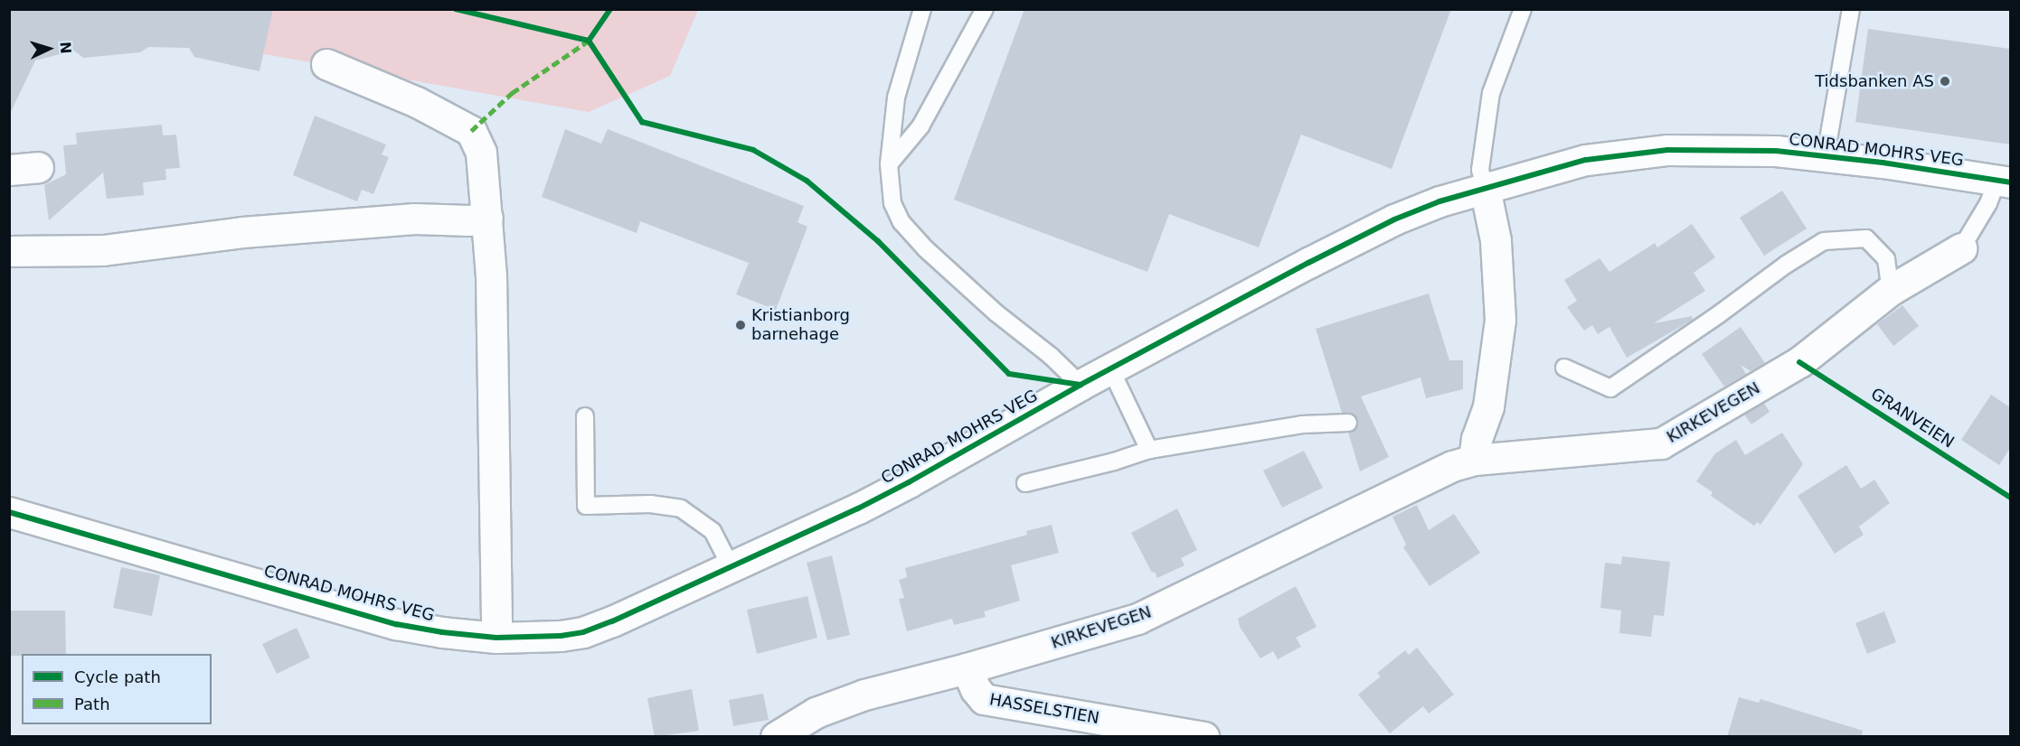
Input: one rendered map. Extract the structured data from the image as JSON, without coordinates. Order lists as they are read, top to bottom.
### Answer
{
  "streets": {
    "street": ["CONRAD MOHRS VEG", "KIRKEVEGEN", "HASSELSTIEN"],
    "cycle path": ["GRANVEIEN"]
  },
  "crossings": [
    ["KIRKEVEGEN", "HASSELSTIEN"]
  ],
  "places": ["Tidsbanken AS", "Kristianborg barnehage"],
  "legend": ["Cycle path", "Path"],
  "north": "right"
}
